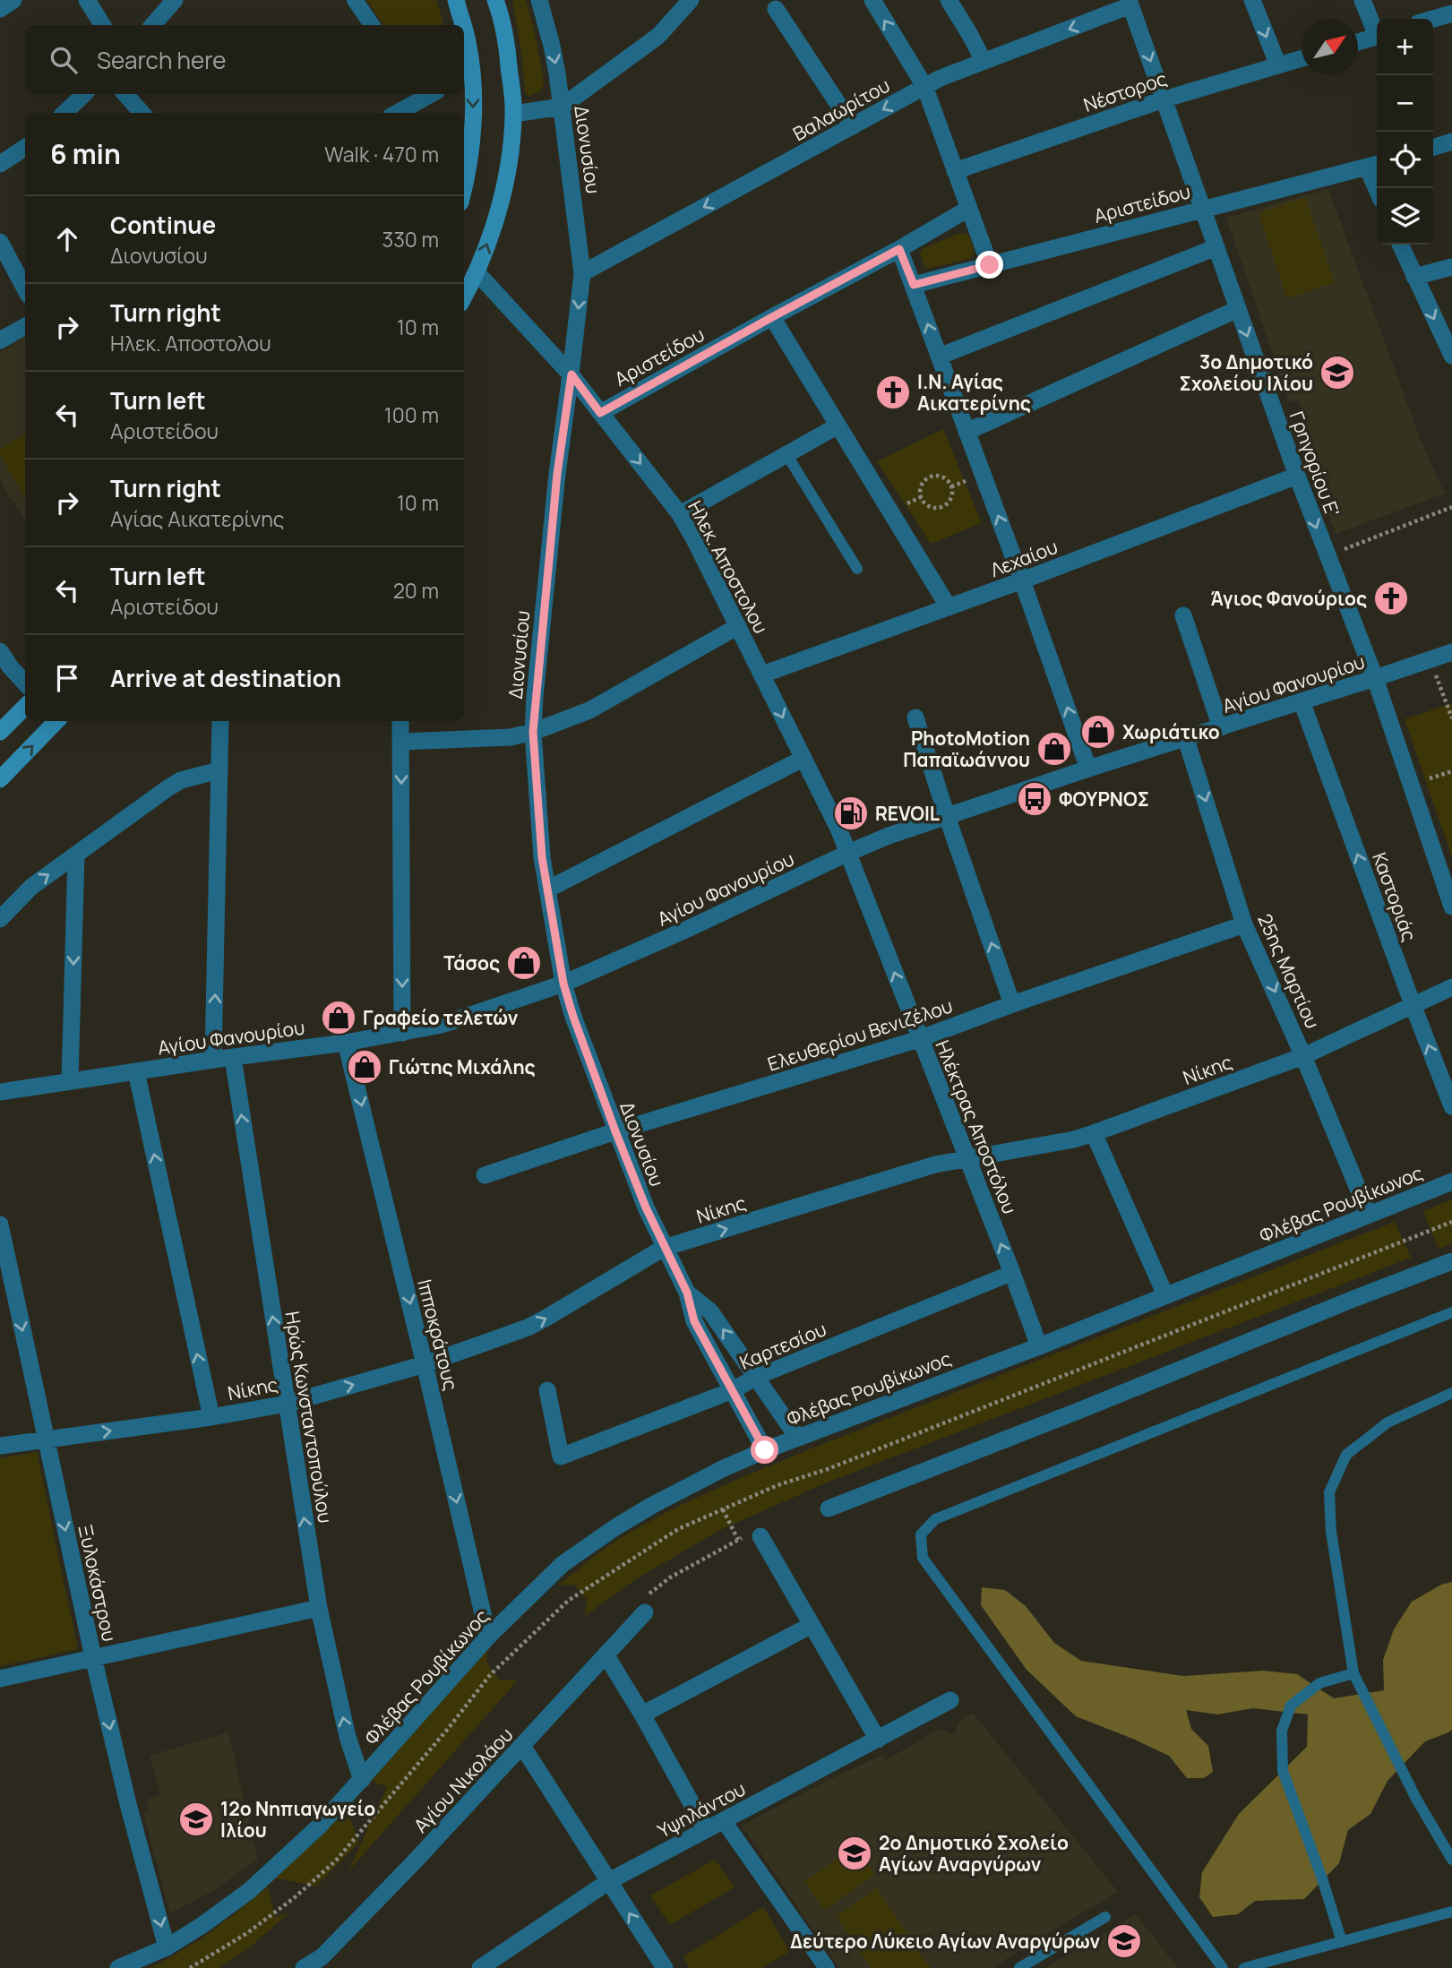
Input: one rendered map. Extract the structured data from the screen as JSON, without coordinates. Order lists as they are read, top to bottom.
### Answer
{
  "streets": {
    "street": [
      "Νέστορος",
      "Βαλαωρίτου",
      "Διονυσίου",
      "Αριστείδου",
      "Γρηγορίου Ε'",
      "Λεχαίου",
      "Ηλεκ. Αποστολου",
      "Αγίου Φανουρίου",
      "Καστοριάς",
      "25ης Μαρτίου",
      "Ελευθερίου Βενιζέλου",
      "Νίκης",
      "Ηλέκτρας Αποστόλου",
      "Φλέβας Ρουβίκωνος",
      "Ιπποκράτους",
      "Καρτεσίου",
      "Ηρώς Κωνσταντοπούλου",
      "Ξυλοκάστρου",
      "Αγίου Νικολάου",
      "Υψηλάντου"
    ]
  },
  "crossings": [
    ["Νέστορος", "Γρηγορίου Ε'"],
    ["Βαλαωρίτου", "Διονυσίου"],
    ["Βαλαωρίτου", "Γρηγορίου Ε'"],
    ["Διονυσίου", "Ηλεκ. Αποστολου"],
    ["Διονυσίου", "Αγίου Φανουρίου"],
    ["Διονυσίου", "Ελευθερίου Βενιζέλου"],
    ["Διονυσίου", "Νίκης"],
    ["Διονυσίου", "Φλέβας Ρουβίκωνος"],
    ["Διονυσίου", "Καρτεσίου"],
    ["Αριστείδου", "Γρηγορίου Ε'"],
    ["Αριστείδου", "Ηλεκ. Αποστολου"],
    ["Γρηγορίου Ε'", "Λεχαίου"],
    ["Γρηγορίου Ε'", "Αγίου Φανουρίου"],
    ["Λεχαίου", "Ηλεκ. Αποστολου"],
    ["Ηλεκ. Αποστολου", "Αγίου Φανουρίου"],
    ["Ηλεκ. Αποστολου", "Ηλέκτρας Αποστόλου"],
    ["Αγίου Φανουρίου", "Καστοριάς"],
    ["Αγίου Φανουρίου", "25ης Μαρτίου"],
    ["Αγίου Φανουρίου", "Ηλέκτρας Αποστόλου"],
    ["Αγίου Φανουρίου", "Ιπποκράτους"],
    ["Αγίου Φανουρίου", "Ηρώς Κωνσταντοπούλου"],
    ["Καστοριάς", "Νίκης"],
    ["25ης Μαρτίου", "Ελευθερίου Βενιζέλου"],
    ["25ης Μαρτίου", "Νίκης"],
    ["25ης Μαρτίου", "Φλέβας Ρουβίκωνος"],
    ["Ελευθερίου Βενιζέλου", "Ηλέκτρας Αποστόλου"],
    ["Νίκης", "Ηλέκτρας Αποστόλου"],
    ["Νίκης", "Ιπποκράτους"],
    ["Νίκης", "Ηρώς Κωνσταντοπούλου"],
    ["Νίκης", "Ξυλοκάστρου"],
    ["Ηλέκτρας Αποστόλου", "Φλέβας Ρουβίκωνος"],
    ["Ηλέκτρας Αποστόλου", "Καρτεσίου"],
    ["Φλέβας Ρουβίκωνος", "Ιπποκράτους"],
    ["Φλέβας Ρουβίκωνος", "Ηρώς Κωνσταντοπούλου"],
    ["Φλέβας Ρουβίκωνος", "Ξυλοκάστρου"]
  ],
  "one_way": [
    "Βαλαωρίτου",
    "Γρηγορίου Ε'",
    "Καστοριάς",
    "25ης Μαρτίου",
    "Νίκης",
    "Ιπποκράτους",
    "Ξυλοκάστρου"
  ],
  "places": {
    "school or university": [
      "3ο Δημοτικό Σχολείου Ιλίου",
      "12ο Νηπιαγωγείο Ιλίου",
      "2ο Δημοτικό Σχολείο Αγίων Αναργύρων",
      "Δεύτερο Λύκειο Αγίων Αναργύρων"
    ],
    "church": ["Ι.Ν. Αγίας Αικατερίνης", "Άγιος Φανούριος"],
    "shop": [
      "Χωριάτικο",
      "PhotoMotion Παπαϊωάννου",
      "Τάσος",
      "Γραφείο τελετών",
      "Γιώτης Μιχάλης"
    ],
    "bus stop": ["ΦΟΥΡΝΟΣ"],
    "fuel station": ["REVOIL"]
  },
  "north": "top right",
  "page": {
    "map_buttons": ["+", "−"],
    "search": "Search here",
    "heading": ["6 min", "Walk · 470 m"],
    "list": [
      ["Continue", "Διονυσίου", "330 m"],
      ["Turn right", "Ηλεκ. Αποστολου", "10 m"],
      ["Turn left", "Αριστείδου", "100 m"],
      ["Turn right", "Αγίας Αικατερίνης", "10 m"],
      ["Turn left", "Αριστείδου", "20 m"],
      "Arrive at destination"
    ]
  }
}
